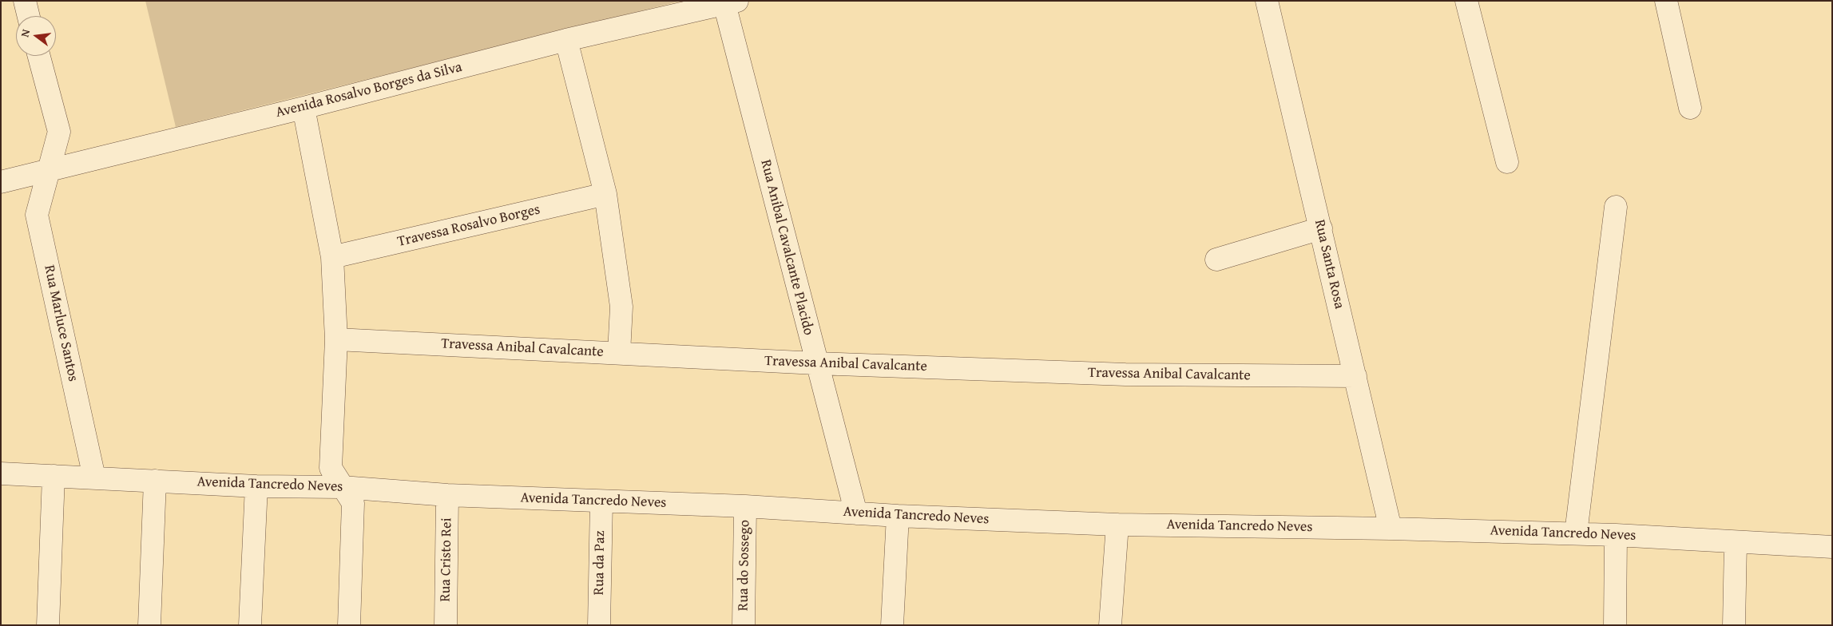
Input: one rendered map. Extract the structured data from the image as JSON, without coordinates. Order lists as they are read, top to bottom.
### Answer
{
  "streets": {
    "street": [
      "Avenida Rosalvo Borges da Silva",
      "Travessa Rosalvo Borges",
      "Rua Anibal Cavalcante Placido",
      "Rua Santa Rosa",
      "Rua Marluce Santos",
      "Travessa Anibal Cavalcante",
      "Avenida Tancredo Neves",
      "Rua Cristo Rei",
      "Rua da Paz",
      "Rua do Sossego"
    ]
  },
  "crossings": [
    ["Avenida Rosalvo Borges da Silva", "Rua Anibal Cavalcante Placido"],
    ["Avenida Rosalvo Borges da Silva", "Rua Marluce Santos"],
    ["Rua Anibal Cavalcante Placido", "Travessa Anibal Cavalcante"],
    ["Rua Anibal Cavalcante Placido", "Avenida Tancredo Neves"],
    ["Rua Santa Rosa", "Travessa Anibal Cavalcante"],
    ["Rua Santa Rosa", "Avenida Tancredo Neves"],
    ["Rua Marluce Santos", "Avenida Tancredo Neves"],
    ["Avenida Tancredo Neves", "Rua Cristo Rei"],
    ["Avenida Tancredo Neves", "Rua da Paz"],
    ["Avenida Tancredo Neves", "Rua do Sossego"]
  ],
  "north": "left"
}
